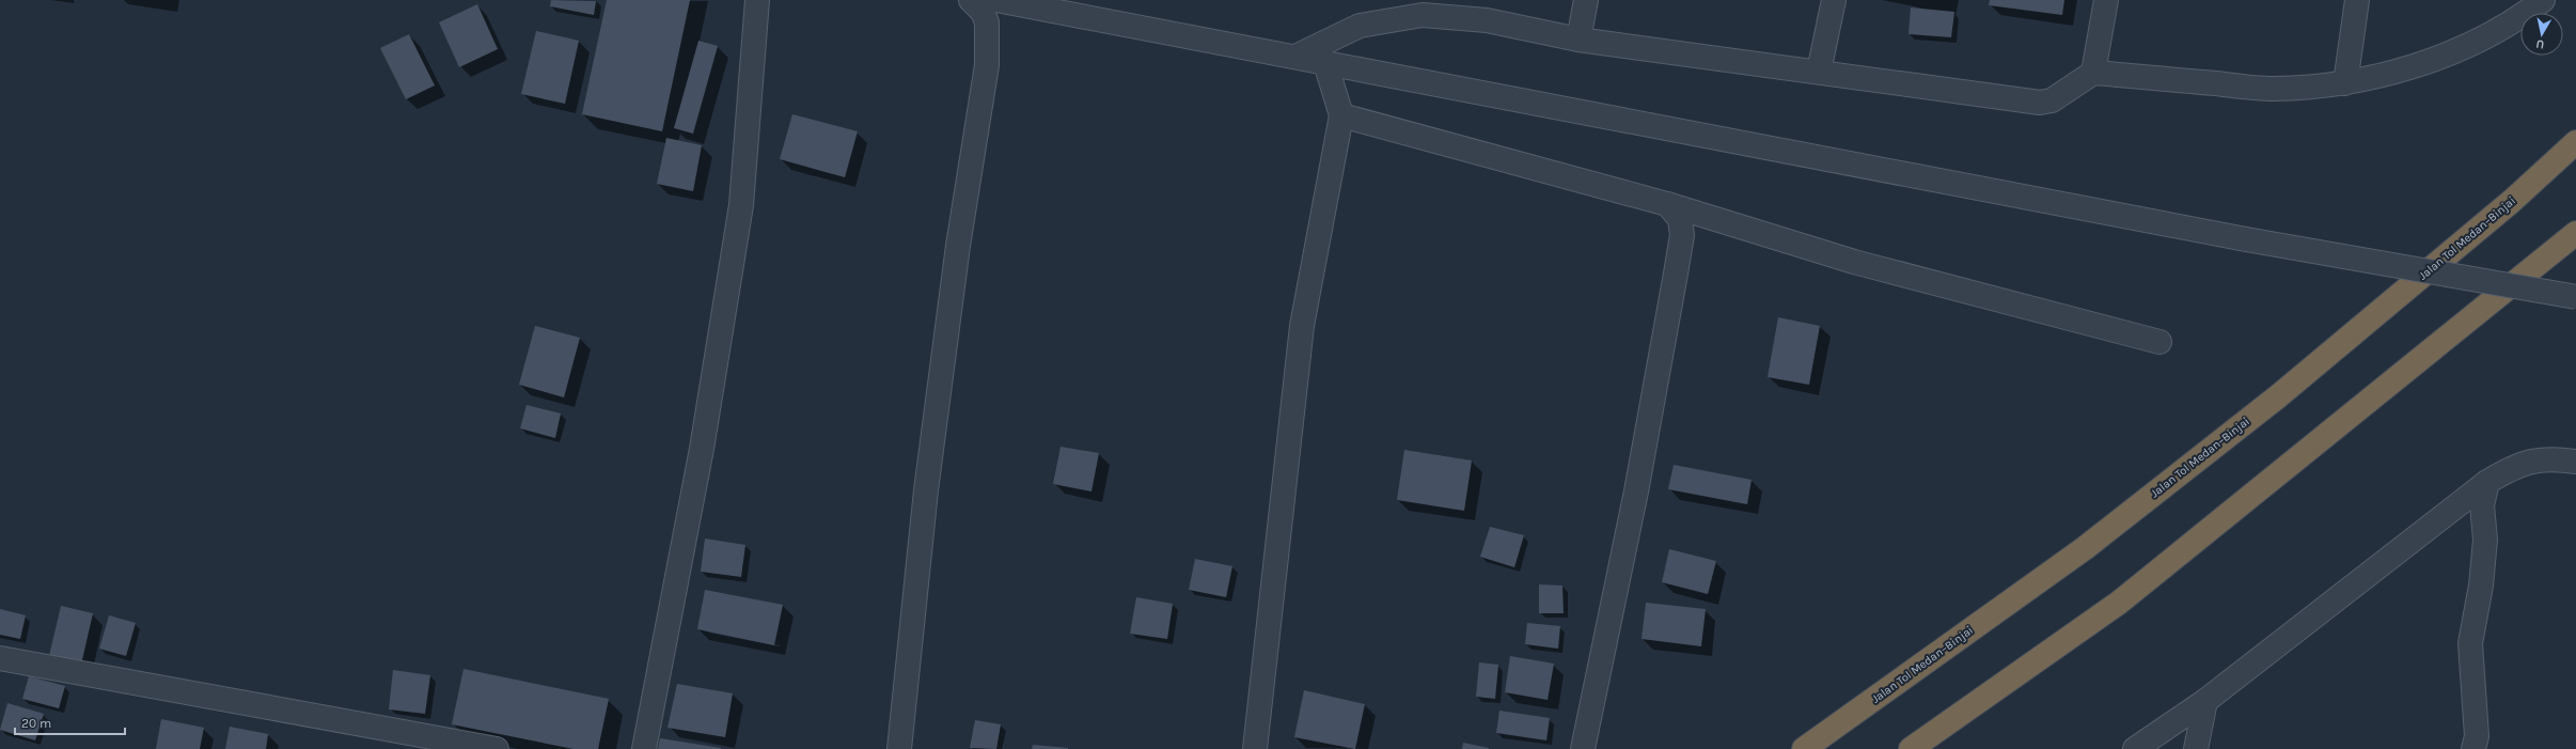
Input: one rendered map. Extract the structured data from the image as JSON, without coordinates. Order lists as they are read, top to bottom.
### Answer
{
  "streets": {
    "highway": ["Jalan Tol Medan–Binjai"]
  },
  "scale_bar": "20 m",
  "north": "bottom"
}
